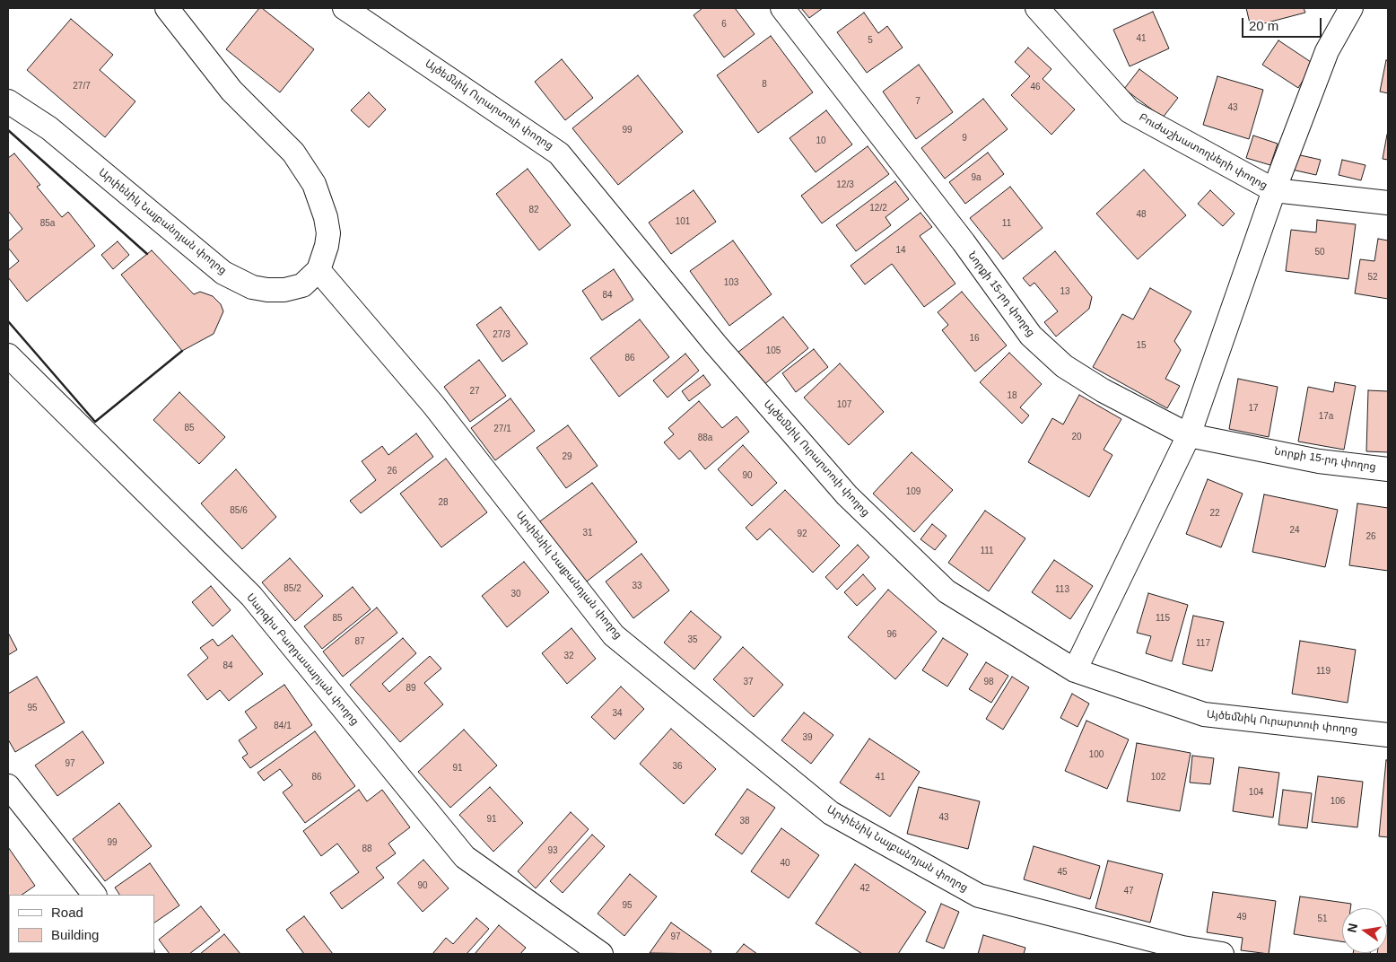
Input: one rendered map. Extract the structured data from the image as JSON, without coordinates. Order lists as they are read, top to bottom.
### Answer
{
  "streets": {
    "street": [
      "Այծեմնիկ Ուրարտուի փողոց",
      "Բուժաշխատողների փողոց",
      "Արփենիկ Նալբանդյան փողոց",
      "Նորքի 15-րդ փողոց",
      "Սարգիս Բաղդասարյան փողոց"
    ]
  },
  "house_numbers": [
    "6",
    "41",
    "5",
    "8",
    "27/7",
    "46",
    "7",
    "43",
    "99",
    "9",
    "10",
    "9a",
    "12/3",
    "12/2",
    "82",
    "48",
    "101",
    "85a",
    "11",
    "14",
    "50",
    "52",
    "103",
    "13",
    "84",
    "27/3",
    "16",
    "15",
    "105",
    "86",
    "27",
    "18",
    "107",
    "17",
    "17a",
    "85",
    "27/1",
    "20",
    "88a",
    "29",
    "26",
    "90",
    "109",
    "28",
    "85/6",
    "22",
    "24",
    "31",
    "92",
    "26",
    "111",
    "33",
    "85/2",
    "113",
    "30",
    "85",
    "115",
    "96",
    "35",
    "87",
    "117",
    "32",
    "84",
    "119",
    "37",
    "98",
    "89",
    "95",
    "34",
    "84/1",
    "39",
    "100",
    "97",
    "36",
    "91",
    "86",
    "41",
    "102",
    "104",
    "106",
    "43",
    "91",
    "38",
    "99",
    "88",
    "93",
    "40",
    "45",
    "90",
    "42",
    "47",
    "95",
    "49",
    "51",
    "97"
  ],
  "legend": ["Road", "Building"],
  "scale_bar": "20 m",
  "north": "left"
}
